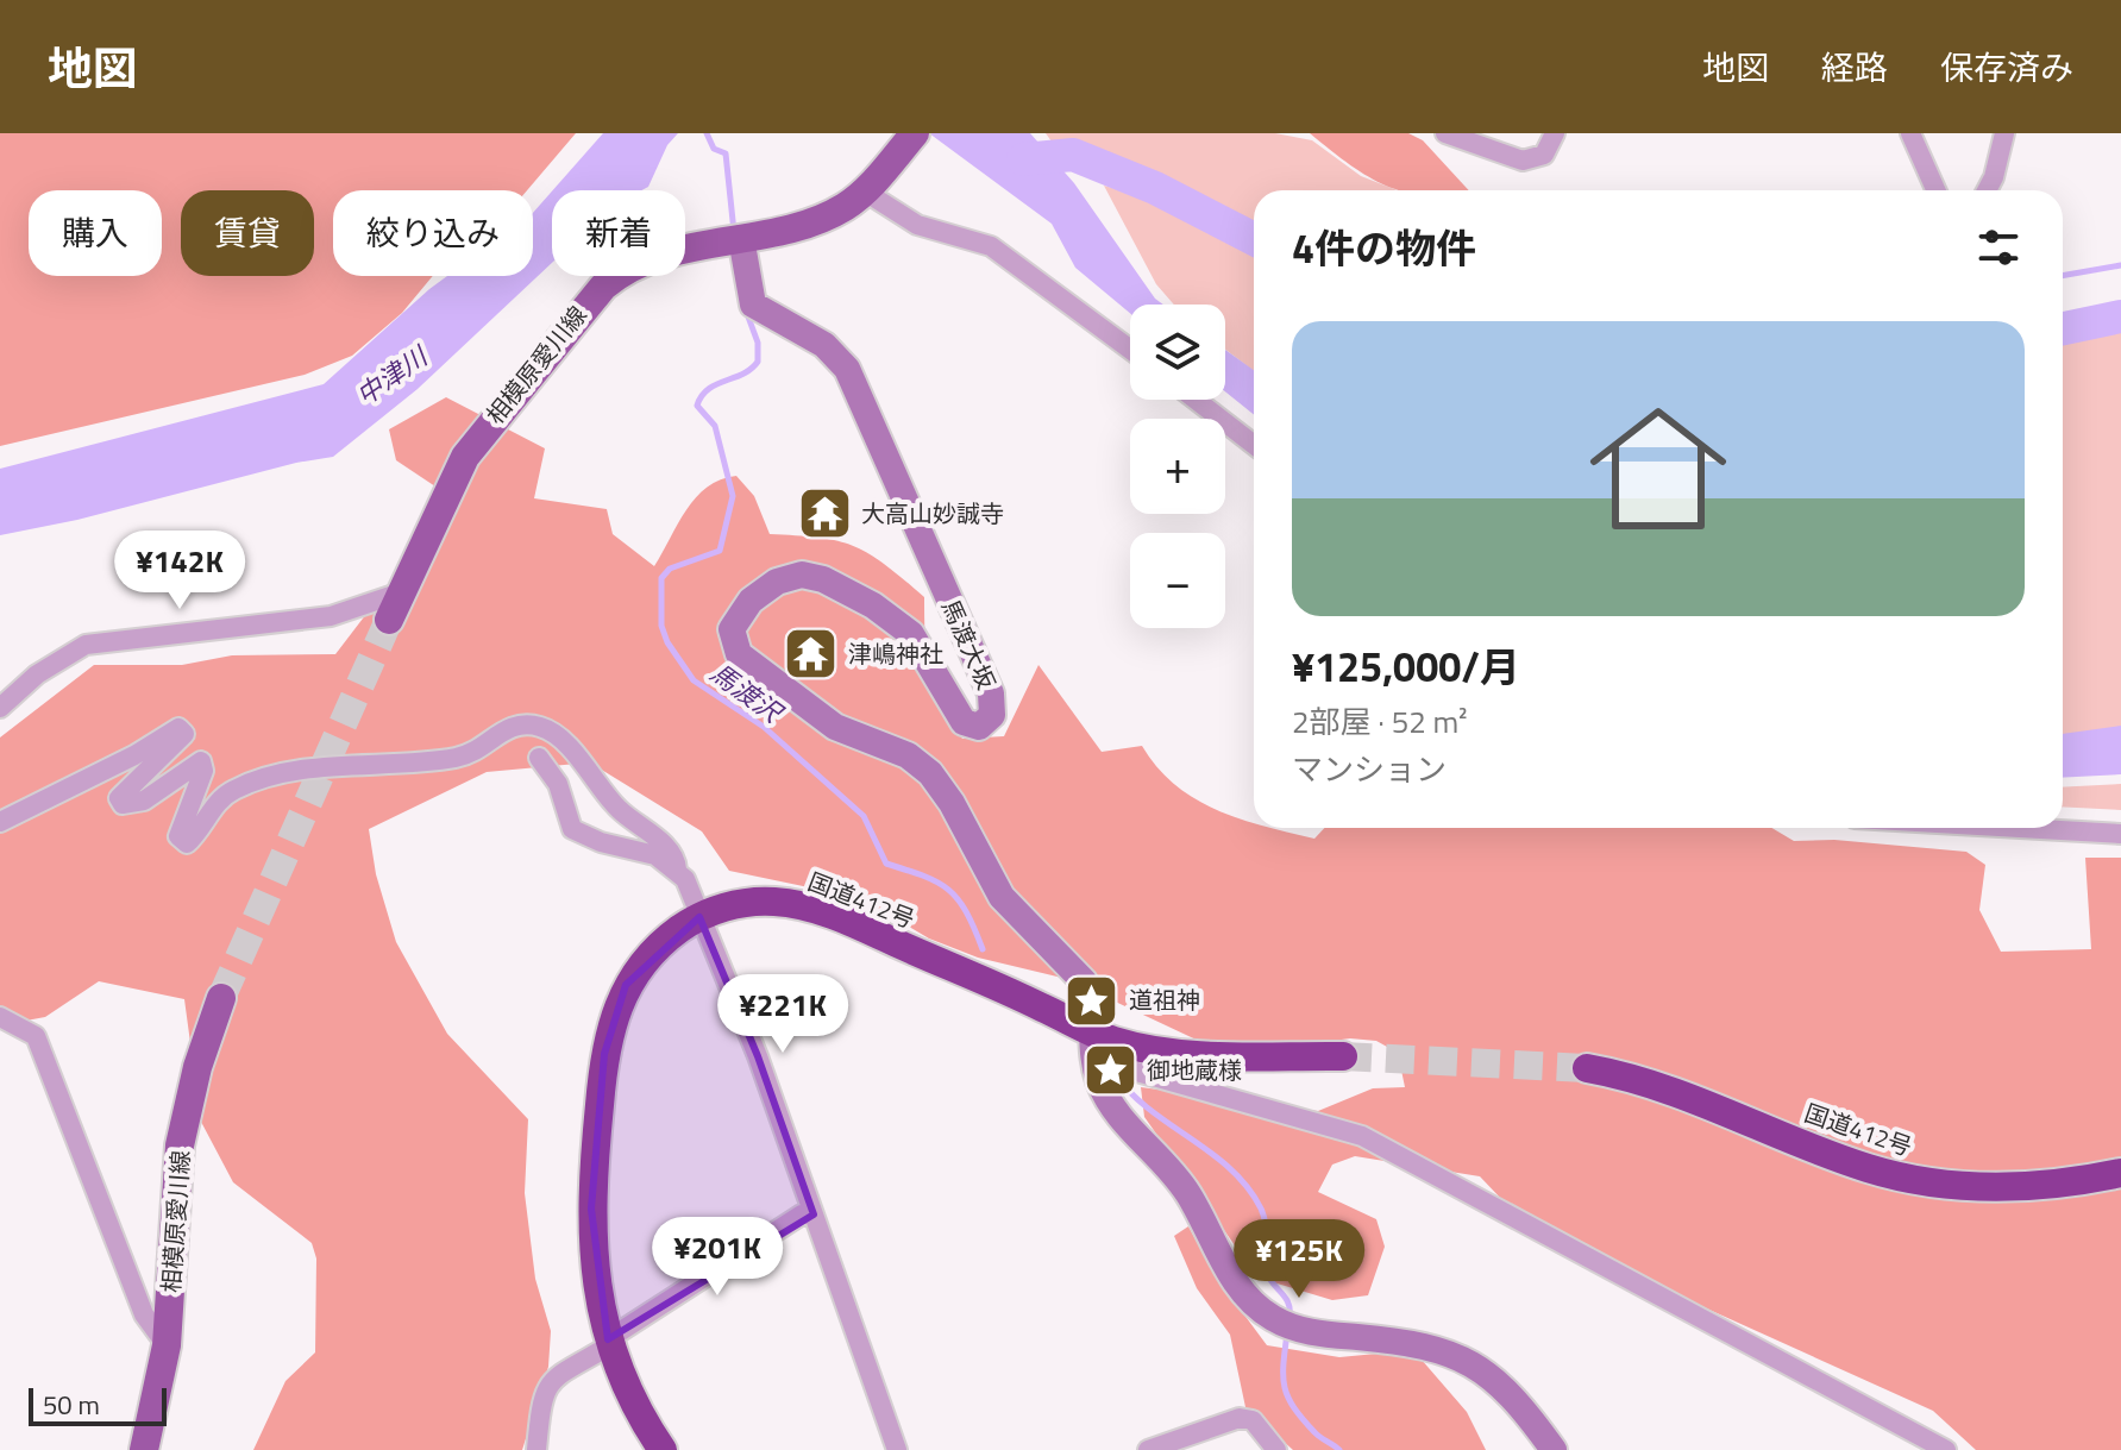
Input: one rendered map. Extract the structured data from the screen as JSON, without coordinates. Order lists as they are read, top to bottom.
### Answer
{
  "streets": {
    "highway": ["国道412号"],
    "main road": ["相模原愛川線"],
    "street": ["馬渡大坂"]
  },
  "crossings": [
    ["相模原愛川線", "馬渡大坂"],
    ["馬渡大坂", "国道412号"]
  ],
  "water": ["中津川", "馬渡沢"],
  "places": {
    "temple": ["大高山妙誠寺", "津嶋神社"],
    "place": ["道祖神", "御地蔵様"]
  },
  "scale_bar": "50 m",
  "page": {
    "header": "地図",
    "nav": ["地図", "経路", "保存済み"],
    "chip": [
      "購入",
      "賃貸",
      "絞り込み",
      "新着"
    ],
    "heading": "4件の物件",
    "map_buttons": ["+", "−"],
    "list": [
      {
        "name": "¥125,000/月",
        "note": "2部屋 · 52 m² · マンション"
      }
    ],
    "price": [
      "¥142K",
      "¥221K",
      "¥201K",
      "¥125K"
    ],
    "scale": "50 m"
  }
}
